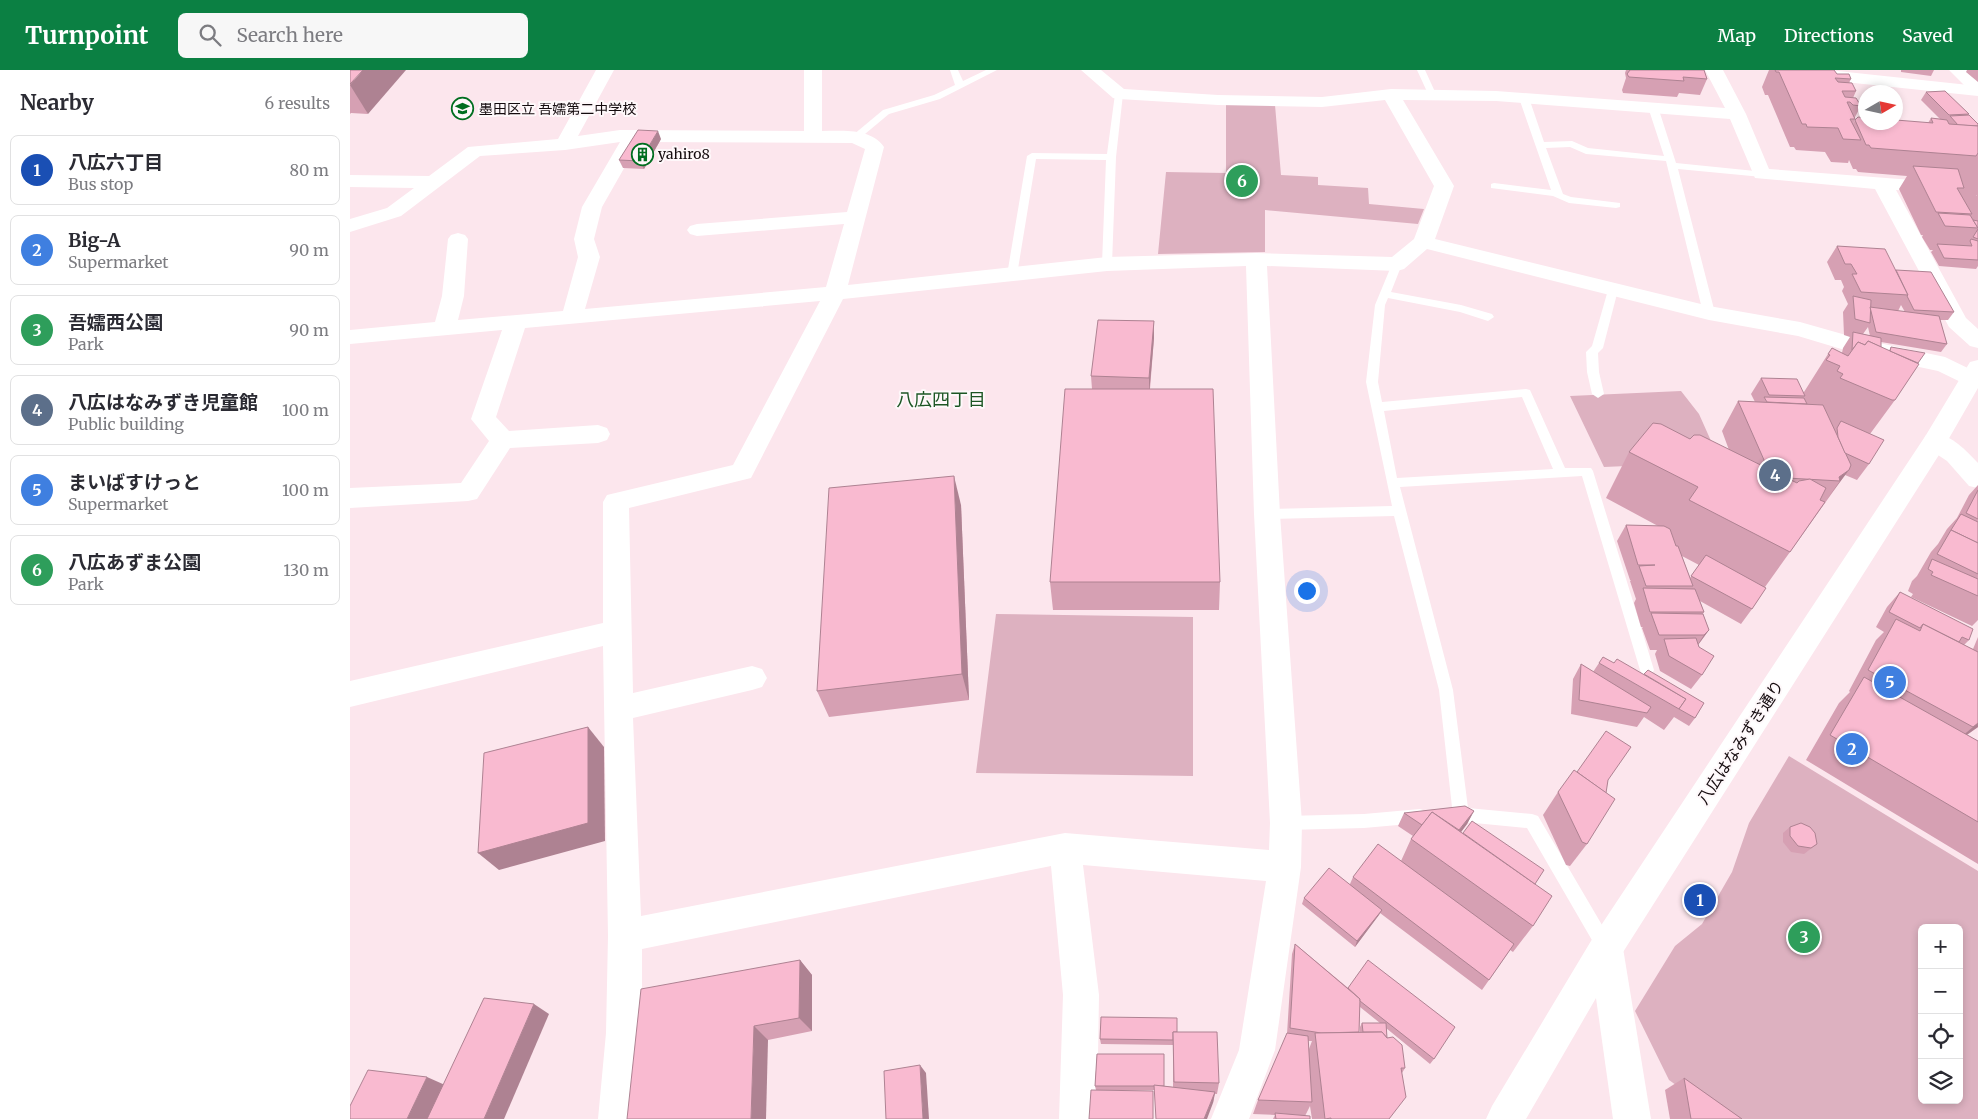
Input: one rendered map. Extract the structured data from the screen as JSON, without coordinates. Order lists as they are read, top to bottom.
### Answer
{
  "streets": {
    "street": ["八広はなみずき通り"]
  },
  "districts": ["八広四丁目"],
  "places": {
    "school or university": ["墨田区立 吾嬬第二中学校"],
    "building": ["yahiro8"]
  },
  "north": "right",
  "page": {
    "header": "Turnpoint",
    "search": "Search here",
    "nav": ["Map", "Directions", "Saved"],
    "heading": ["Nearby", "6 results"],
    "list": [
      {
        "mark": "1",
        "name": "八広六丁目",
        "note": "Bus stop",
        "value": "80 m"
      },
      {
        "mark": "2",
        "name": "Big-A",
        "note": "Supermarket",
        "value": "90 m"
      },
      {
        "mark": "3",
        "name": "吾嬬西公園",
        "note": "Park",
        "value": "90 m"
      },
      {
        "mark": "4",
        "name": "八広はなみずき児童館",
        "note": "Public building",
        "value": "100 m"
      },
      {
        "mark": "5",
        "name": "まいばすけっと",
        "note": "Supermarket",
        "value": "100 m"
      },
      {
        "mark": "6",
        "name": "八広あずま公園",
        "note": "Park",
        "value": "130 m"
      }
    ],
    "pins": [
      "6",
      "4",
      "5",
      "2",
      "1",
      "3"
    ],
    "map_buttons": ["+", "−"]
  }
}
